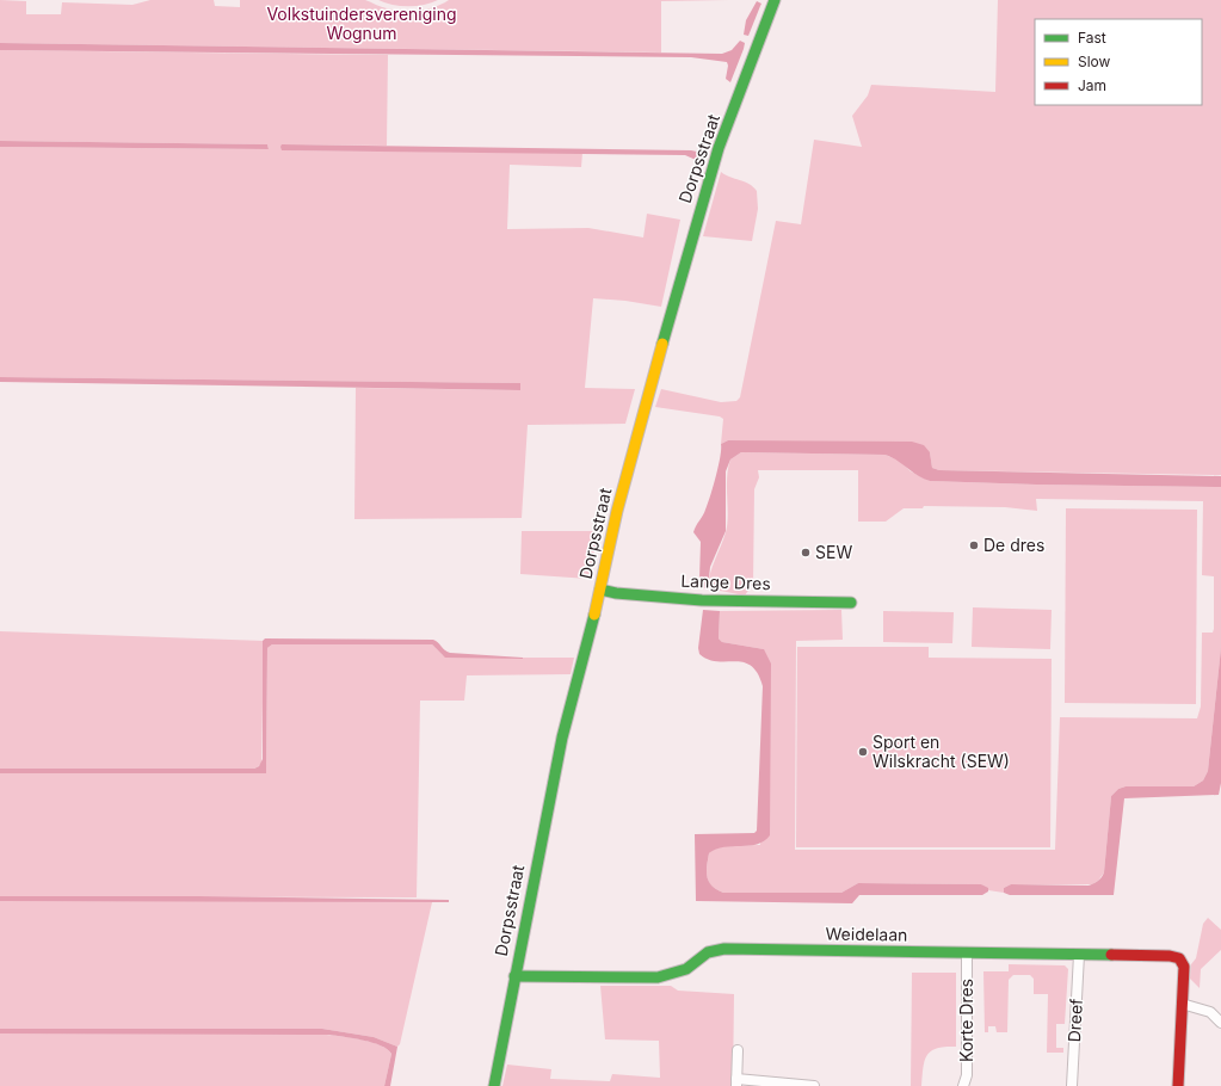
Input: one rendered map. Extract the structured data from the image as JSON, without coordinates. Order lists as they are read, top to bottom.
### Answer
{
  "streets": {
    "street": [
      "Dorpsstraat",
      "Lange Dres",
      "Weidelaan",
      "Korte Dres",
      "Dreef"
    ]
  },
  "crossings": [
    ["Dorpsstraat", "Lange Dres"],
    ["Dorpsstraat", "Weidelaan"],
    ["Weidelaan", "Korte Dres"],
    ["Weidelaan", "Dreef"]
  ],
  "parks": ["Volkstuindersvereniging Wognum"],
  "places": ["De dres", "SEW", "Sport en Wilskracht (SEW)"],
  "legend": ["Fast", "Slow", "Jam"]
}
